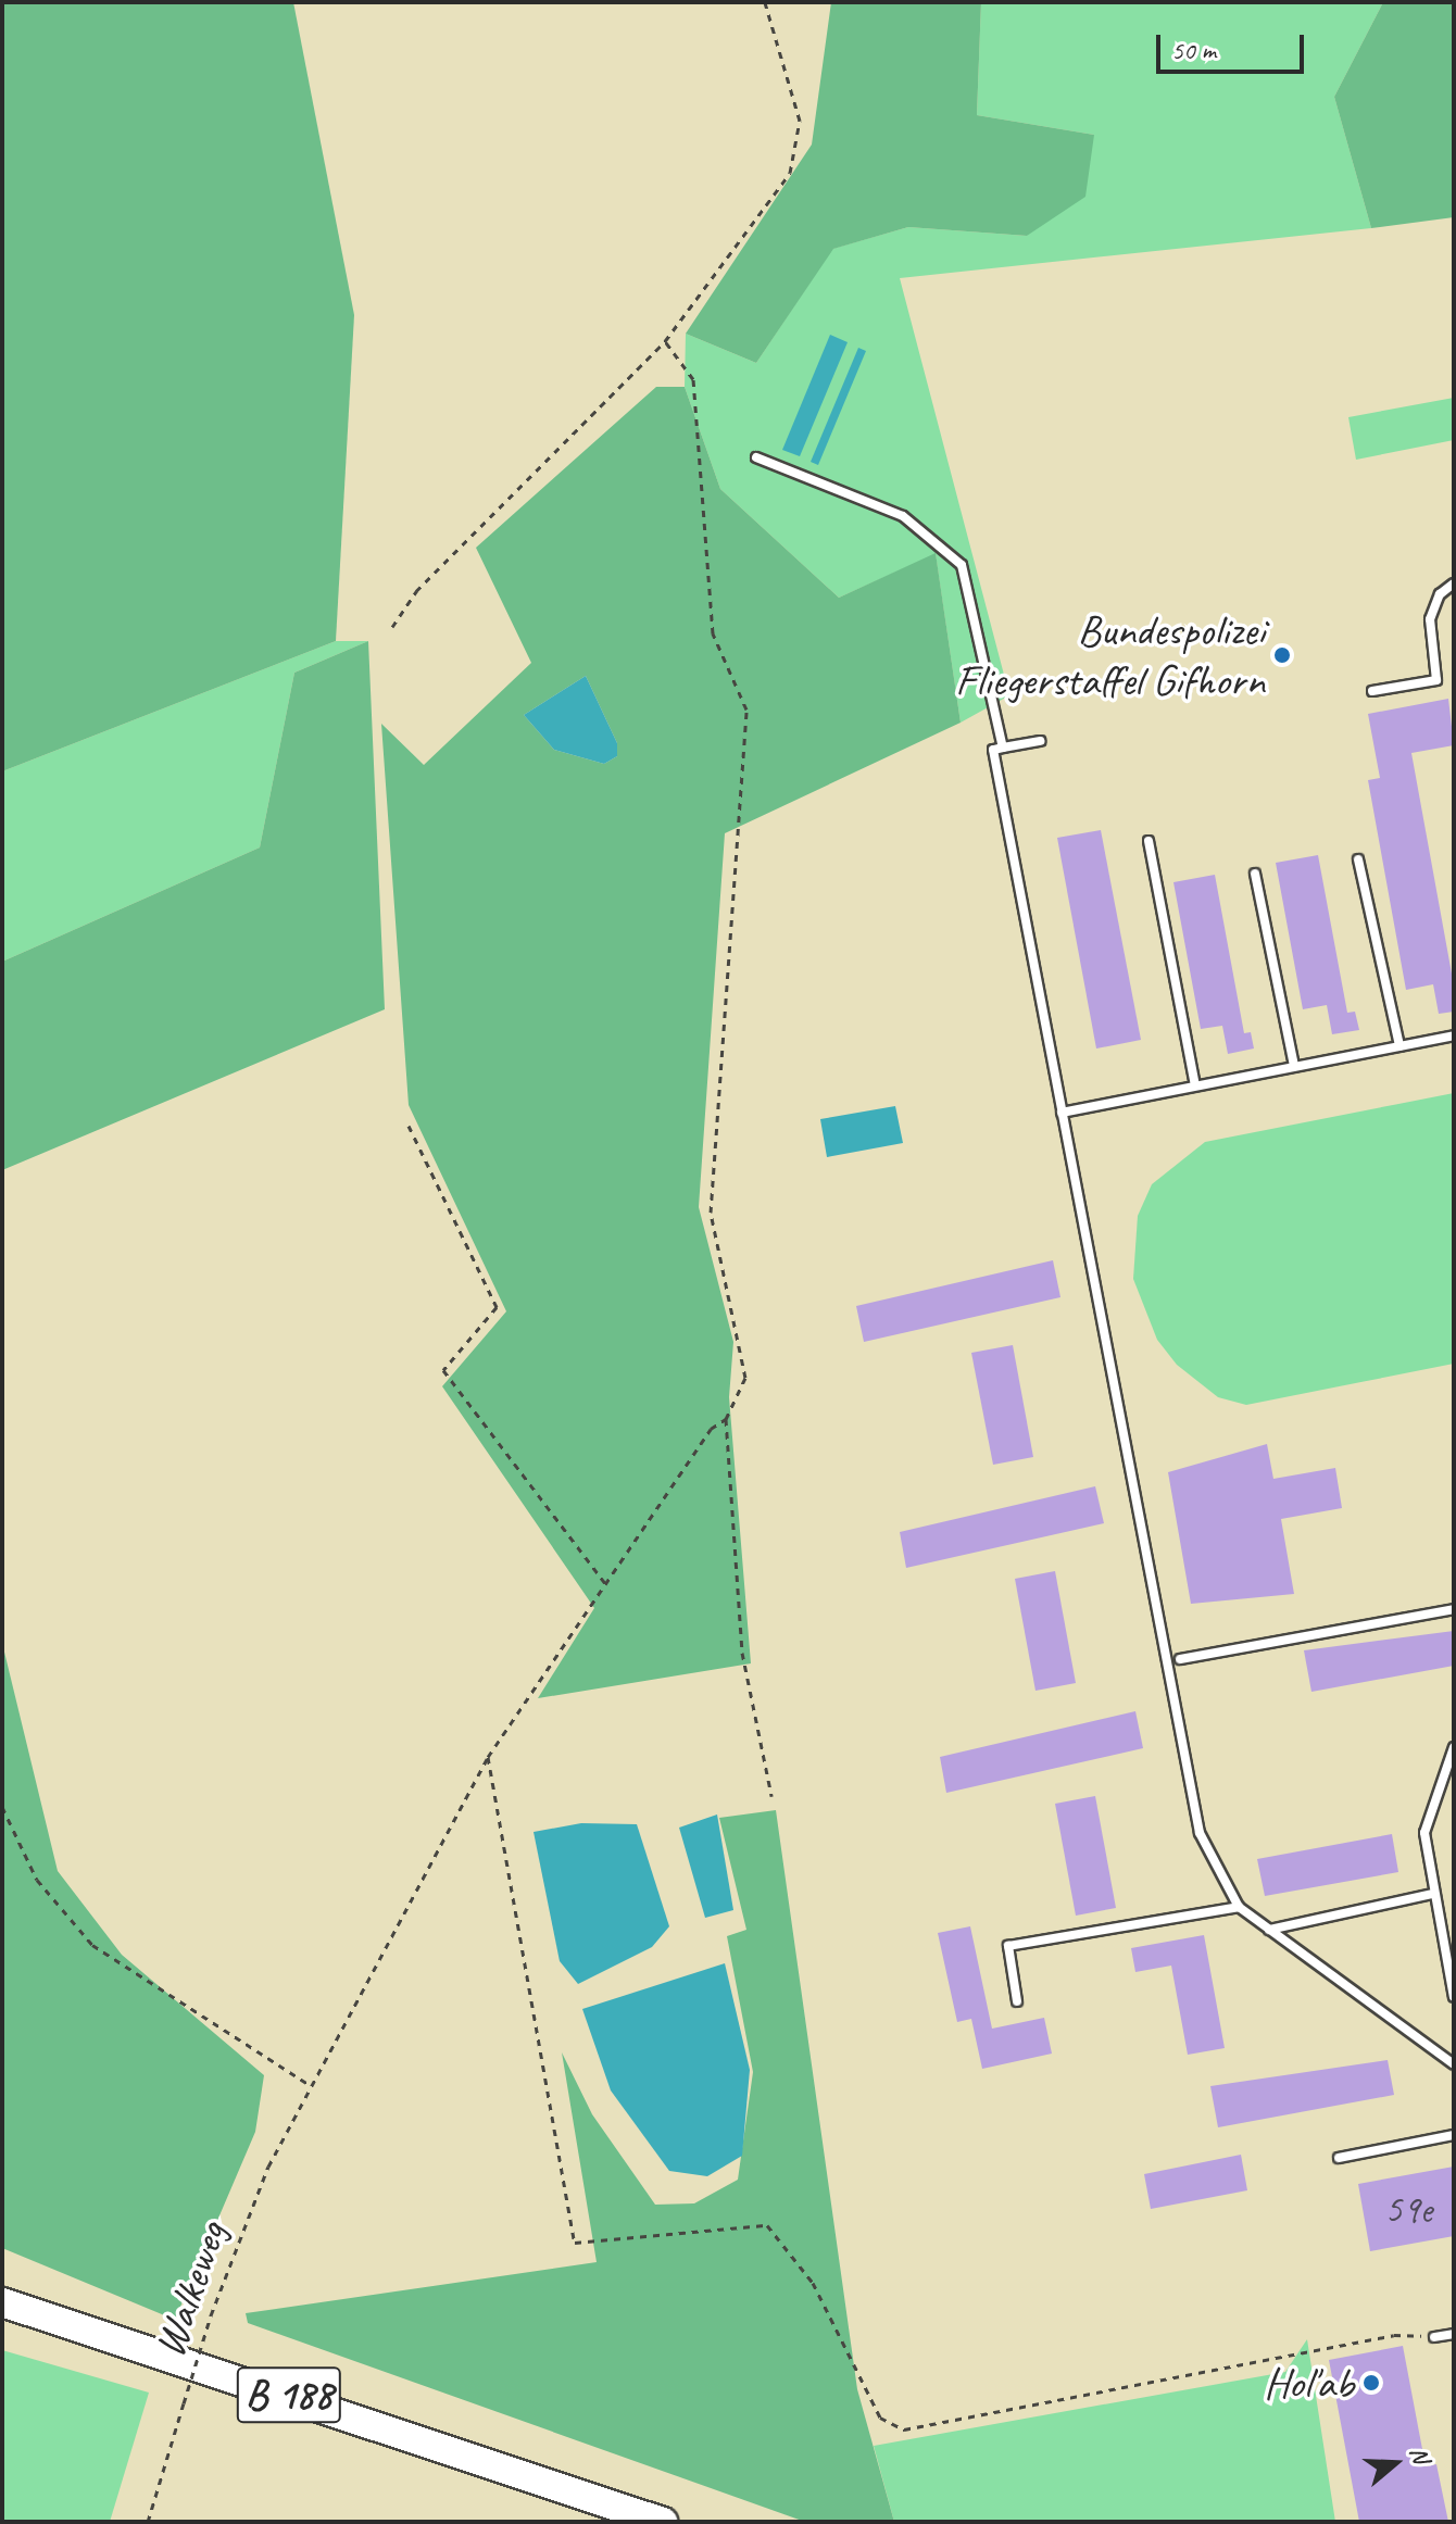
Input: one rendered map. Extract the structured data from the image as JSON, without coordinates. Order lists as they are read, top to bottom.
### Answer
{
  "streets": {
    "main road": ["B 188"],
    "path": ["Walkeweg"]
  },
  "places": ["Bundespolizei Fliegerstaffel Gifhorn", "Hol'ab"],
  "house_numbers": ["59e"],
  "scale_bar": "50 m",
  "north": "right"
}
